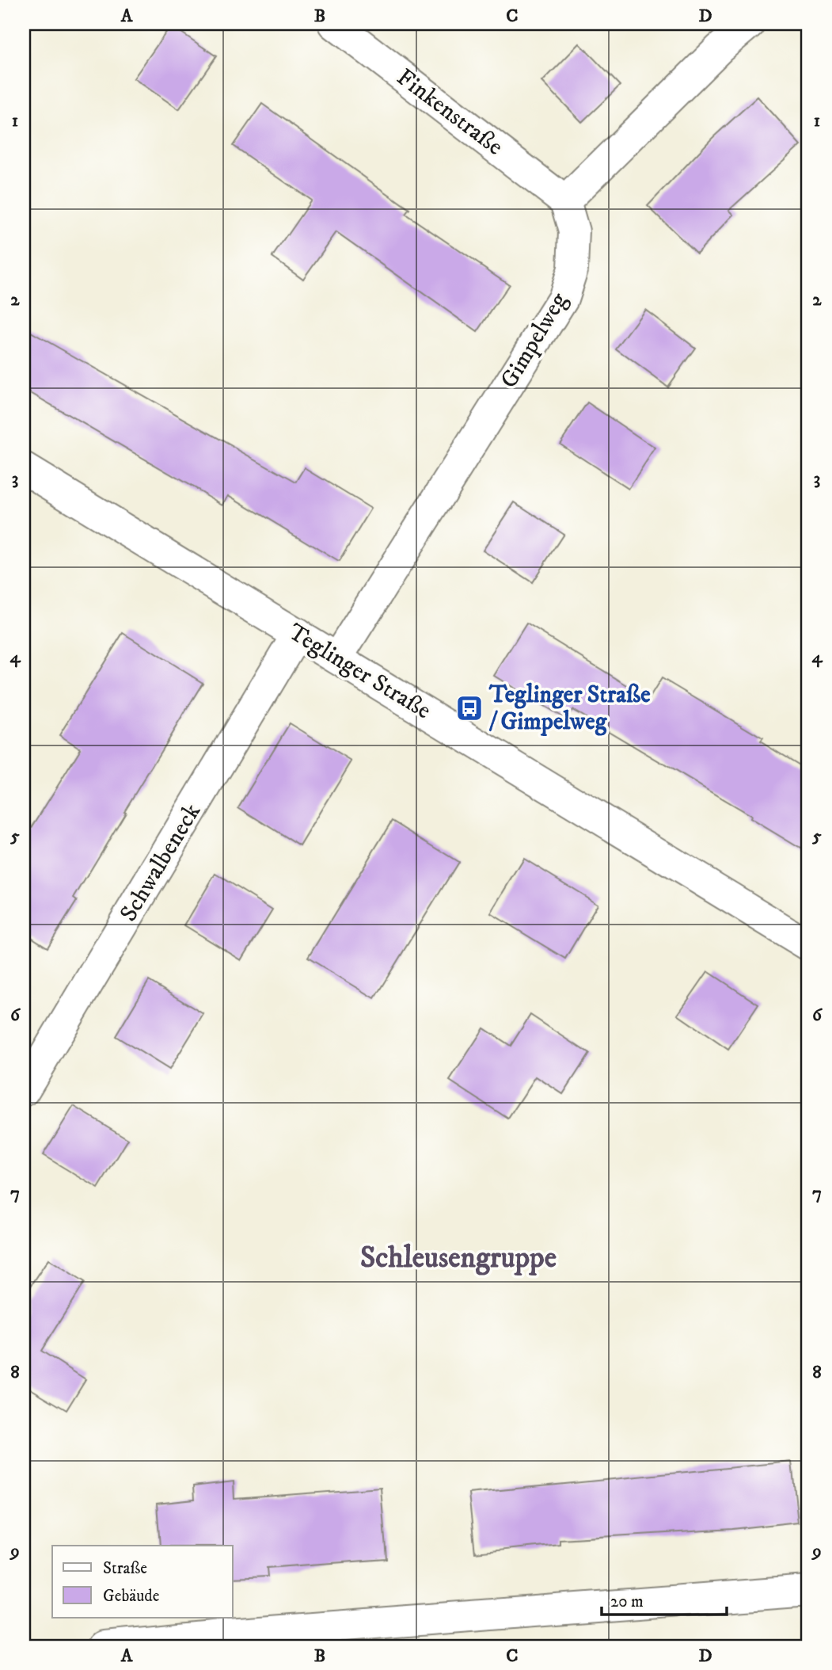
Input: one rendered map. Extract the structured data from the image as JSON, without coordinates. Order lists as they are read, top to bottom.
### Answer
{
  "streets": {
    "street": [
      "Finkenstraße",
      "Gimpelweg",
      "Teglinger Straße",
      "Schwalbeneck"
    ]
  },
  "crossings": [
    ["Finkenstraße", "Gimpelweg"],
    ["Gimpelweg", "Teglinger Straße"],
    ["Teglinger Straße", "Schwalbeneck"]
  ],
  "districts": ["Schleusengruppe"],
  "places": {
    "bus stop": ["Teglinger Straße / Gimpelweg"]
  },
  "legend": ["Straße", "Gebäude"],
  "scale_bar": "20 m",
  "grid": {
    "columns": [
      "A",
      "B",
      "C",
      "D"
    ],
    "rows": [
      "1",
      "2",
      "3",
      "4",
      "5",
      "6",
      "7",
      "8",
      "9"
    ]
  }
}
